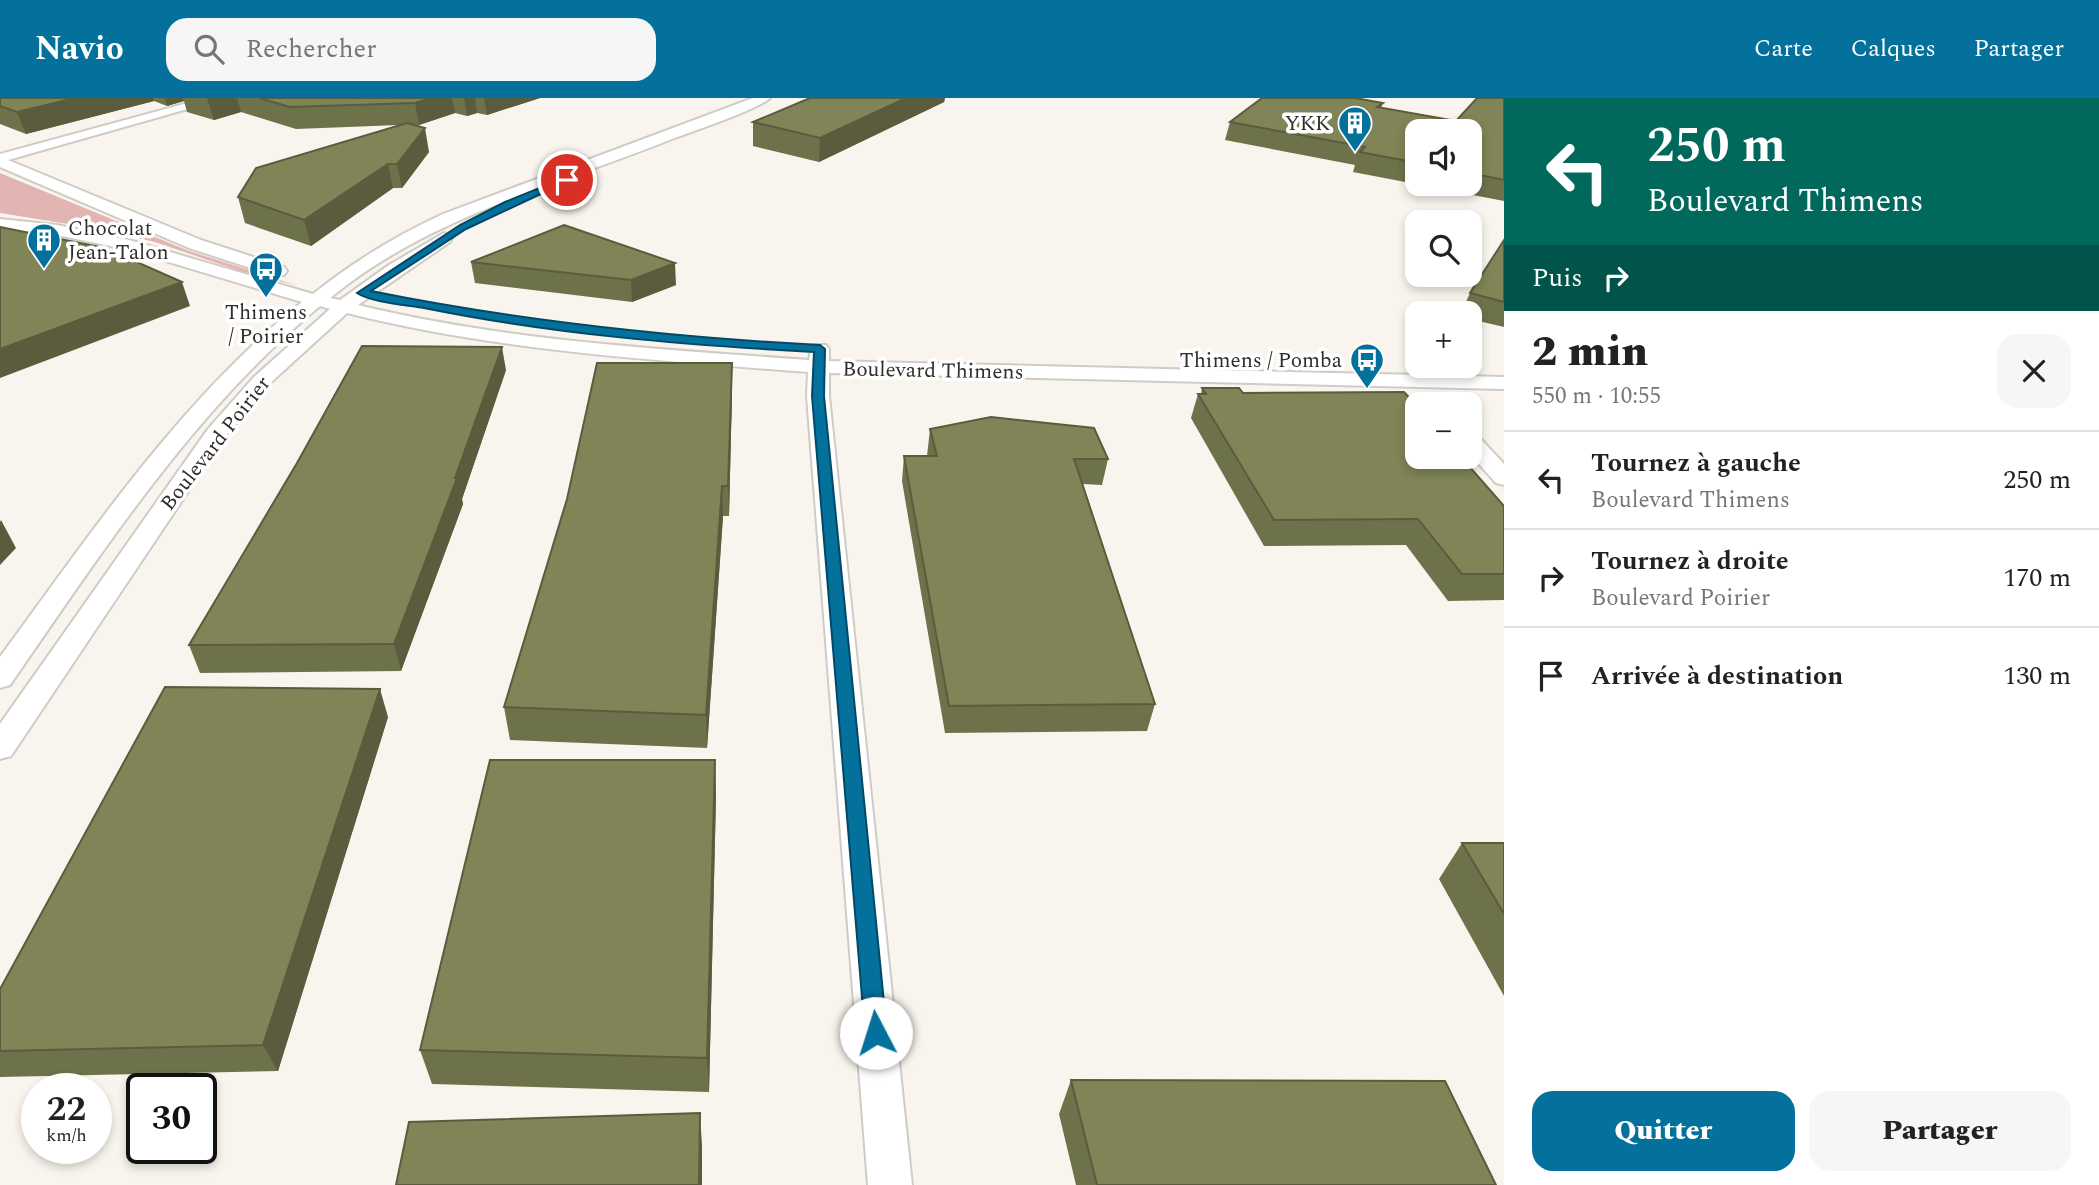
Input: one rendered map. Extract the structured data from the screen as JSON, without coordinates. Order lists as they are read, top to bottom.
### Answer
{
  "streets": {
    "street": ["Boulevard Thimens", "Boulevard Poirier"]
  },
  "crossings": [
    ["Boulevard Thimens", "Boulevard Poirier"]
  ],
  "places": {
    "building": ["YKK", "Chocolat Jean-Talon"],
    "bus stop": ["Thimens / Poirier", "Thimens / Pomba"]
  },
  "page": {
    "header": "Navio",
    "search": "Rechercher",
    "nav": ["Carte", "Calques", "Partager"],
    "turn": ["250 m", "Boulevard Thimens"],
    "map_buttons": ["+", "−"],
    "then": "Puis",
    "heading": ["2 min", "550 m · 10:55"],
    "list": [
      {
        "name": "Tournez à gauche",
        "note": "Boulevard Thimens",
        "value": "250 m"
      },
      {
        "name": "Tournez à droite",
        "note": "Boulevard Poirier",
        "value": "170 m"
      },
      {
        "name": "Arrivée à destination",
        "value": "130 m"
      }
    ],
    "speed": "22 km/h",
    "limit": "30",
    "buttons": ["Quitter", "Partager"]
  }
}
